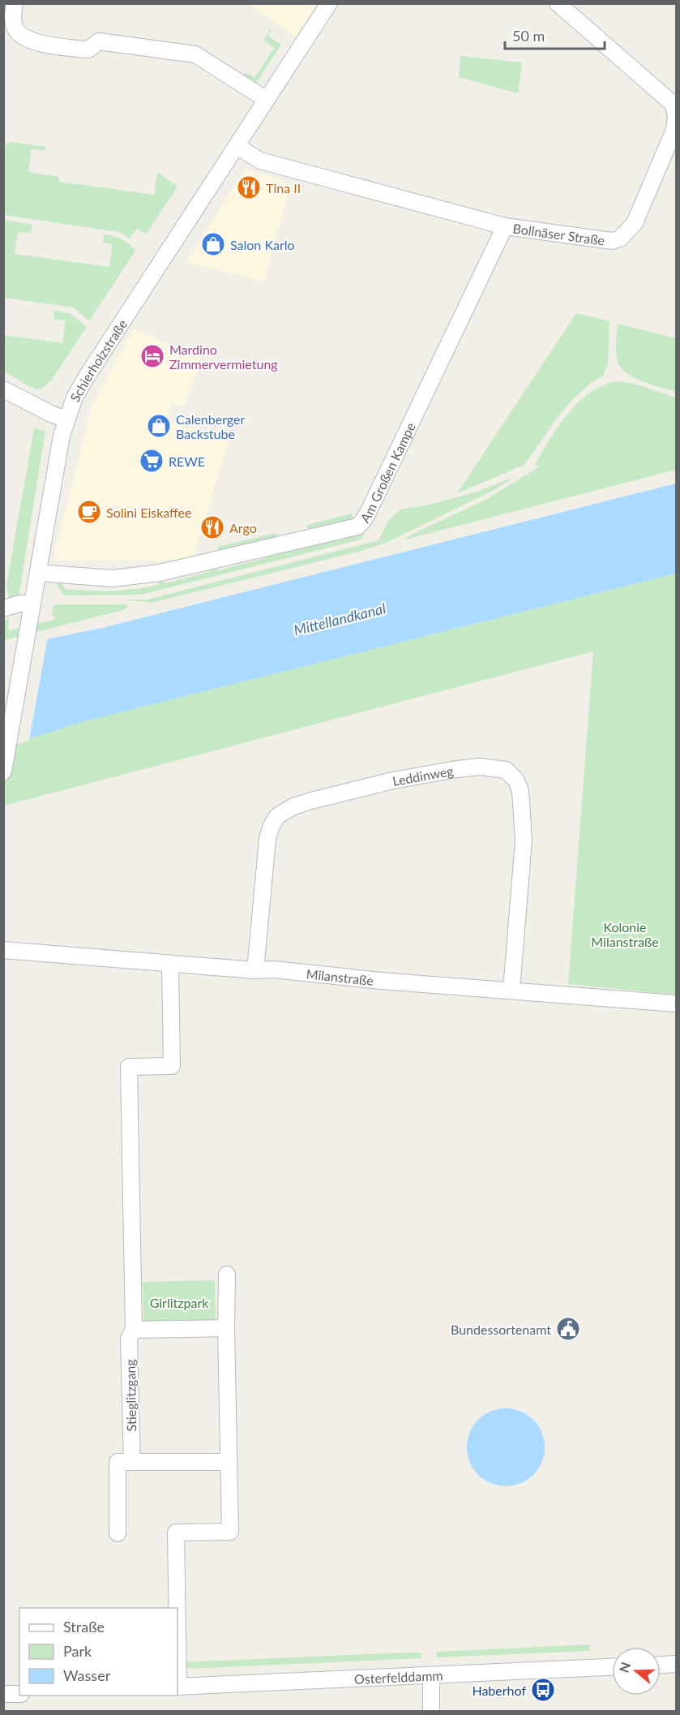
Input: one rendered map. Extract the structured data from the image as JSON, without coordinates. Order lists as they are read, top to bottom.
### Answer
{
  "streets": {
    "street": [
      "Bollnäser Straße",
      "Schierholzstraße",
      "Am Großen Kampe",
      "Leddinweg",
      "Milanstraße",
      "Stieglitzgang",
      "Osterfelddamm"
    ]
  },
  "crossings": [
    ["Bollnäser Straße", "Schierholzstraße"],
    ["Bollnäser Straße", "Am Großen Kampe"],
    ["Schierholzstraße", "Am Großen Kampe"],
    ["Leddinweg", "Milanstraße"]
  ],
  "water": ["Mittellandkanal"],
  "parks": ["Kolonie Milanstraße", "Girlitzpark"],
  "places": {
    "restaurant": ["Tina II", "Argo"],
    "shop": ["Salon Karlo", "Calenberger Backstube"],
    "hotel": ["Mardino Zimmervermietung"],
    "supermarket": ["REWE"],
    "cafe": ["Solini Eiskaffee"],
    "public building": ["Bundessortenamt"],
    "bus stop": ["Haberhof"]
  },
  "legend": ["Straße", "Park", "Wasser"],
  "scale_bar": "50 m",
  "north": "left"
}
